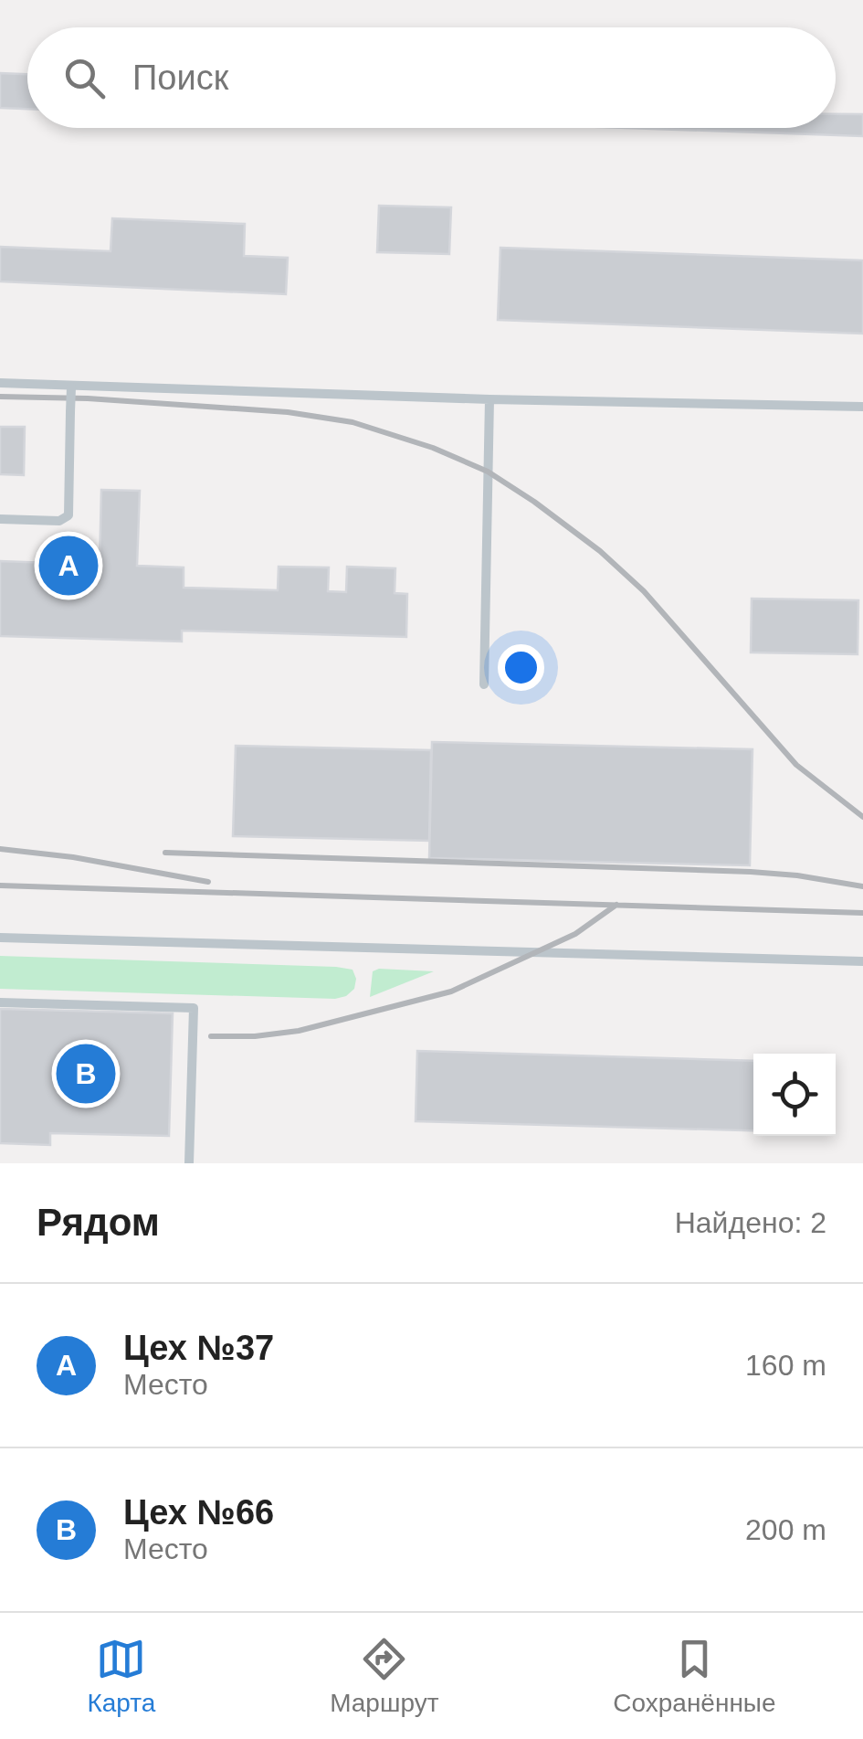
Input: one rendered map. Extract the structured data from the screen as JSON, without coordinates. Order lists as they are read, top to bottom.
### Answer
{
  "page": {
    "search": "Поиск",
    "pins": ["A", "B"],
    "heading": ["Рядом", "Найдено: 2"],
    "list": [
      {
        "mark": "A",
        "name": "Цех №37",
        "note": "Место",
        "value": "160 m"
      },
      {
        "mark": "B",
        "name": "Цех №66",
        "note": "Место",
        "value": "200 m"
      }
    ],
    "nav": ["Карта", "Маршрут", "Сохранённые"]
  }
}
